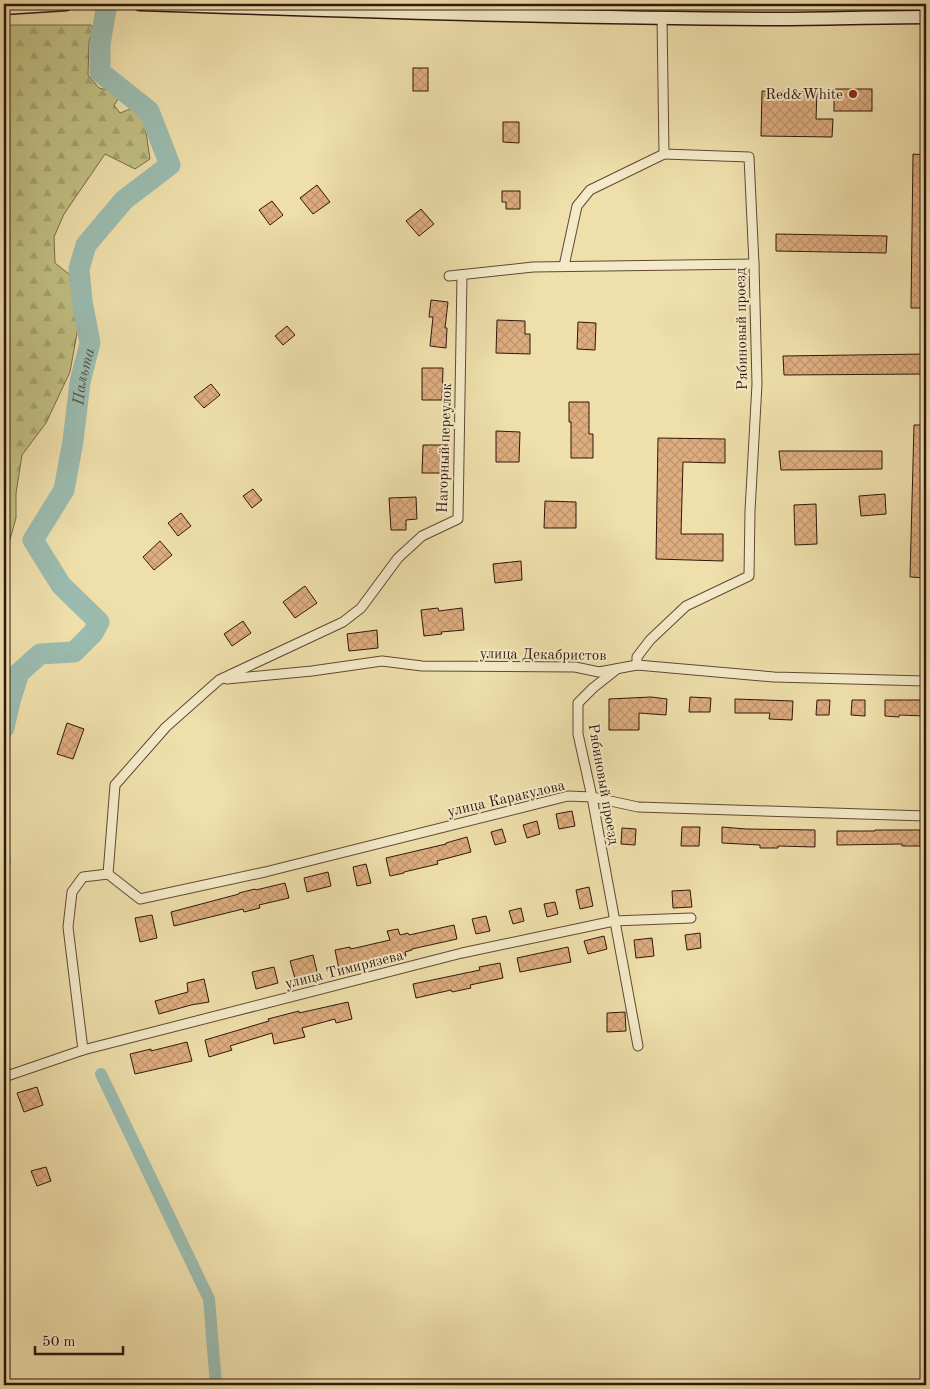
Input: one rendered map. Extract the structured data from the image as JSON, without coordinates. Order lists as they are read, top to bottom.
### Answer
{
  "streets": {
    "street": [
      "Рябиновый проезд",
      "Нагорный переулок",
      "улица Декабристов",
      "улица Каракулова",
      "улица Тимирязева"
    ]
  },
  "crossings": [
    ["Рябиновый проезд", "улица Декабристов"],
    ["Рябиновый проезд", "улица Каракулова"],
    ["Рябиновый проезд", "улица Тимирязева"],
    ["Нагорный переулок", "улица Декабристов"]
  ],
  "water": ["Пальта"],
  "places": ["Red&White"],
  "scale_bar": "50 m"
}
